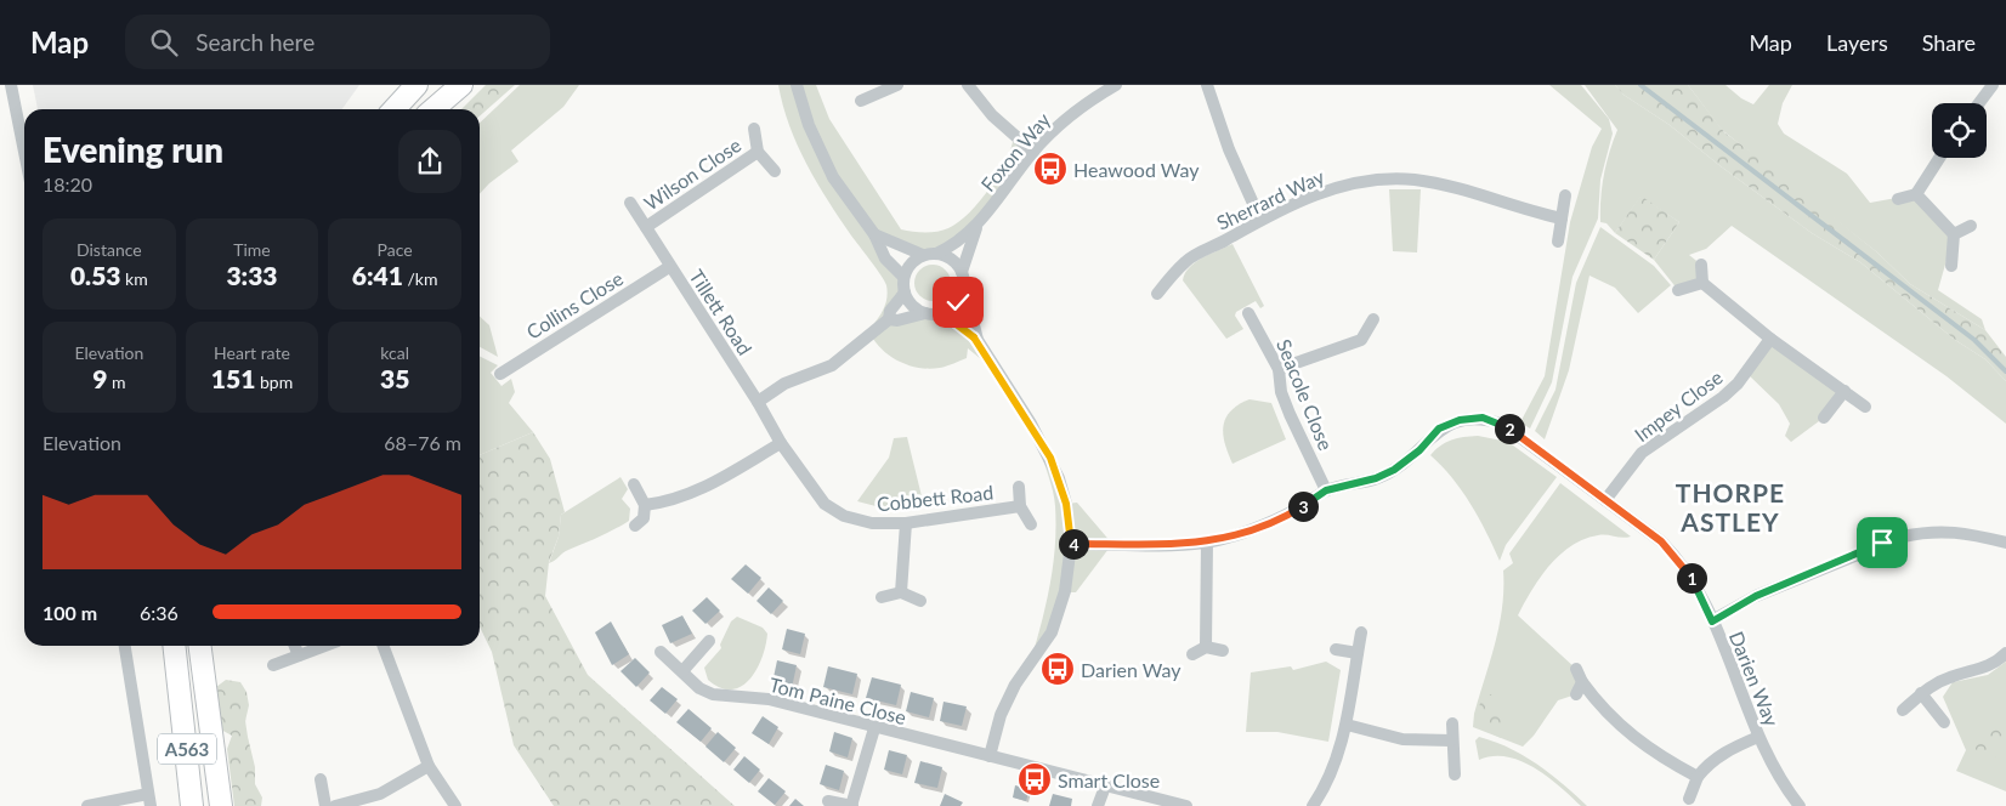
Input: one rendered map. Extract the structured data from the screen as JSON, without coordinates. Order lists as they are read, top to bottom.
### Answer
{
  "streets": {
    "highway": ["A563"],
    "street": [
      "Foxon Way",
      "Wilson Close",
      "Sherrard Way",
      "Collins Close",
      "Tillett Road",
      "Seacole Close",
      "Impey Close",
      "Cobbett Road",
      "Darien Way",
      "Tom Paine Close"
    ]
  },
  "crossings": [
    ["Wilson Close", "Tillett Road"],
    ["Collins Close", "Tillett Road"],
    ["Tillett Road", "Cobbett Road"],
    ["Seacole Close", "Darien Way"],
    ["Impey Close", "Darien Way"]
  ],
  "districts": ["THORPE ASTLEY"],
  "places": {
    "bus stop": ["Heawood Way", "Darien Way", "Smart Close"]
  },
  "page": {
    "header": "Map",
    "search": "Search here",
    "nav": ["Map", "Layers", "Share"],
    "heading": ["Evening run", "18:20"],
    "stats": [
      ["Distance", "0.53 km"],
      ["Time", "3:33"],
      ["Pace", "6:41 /km"],
      ["Elevation", "9 m"],
      ["Heart rate", "151 bpm"],
      ["kcal", "35"]
    ],
    "pins": [
      "2",
      "3",
      "4",
      "1"
    ],
    "chart": ["Elevation", "68–76 m"],
    "list": [
      {
        "name": "100 m",
        "note": "6:36"
      }
    ]
  }
}
